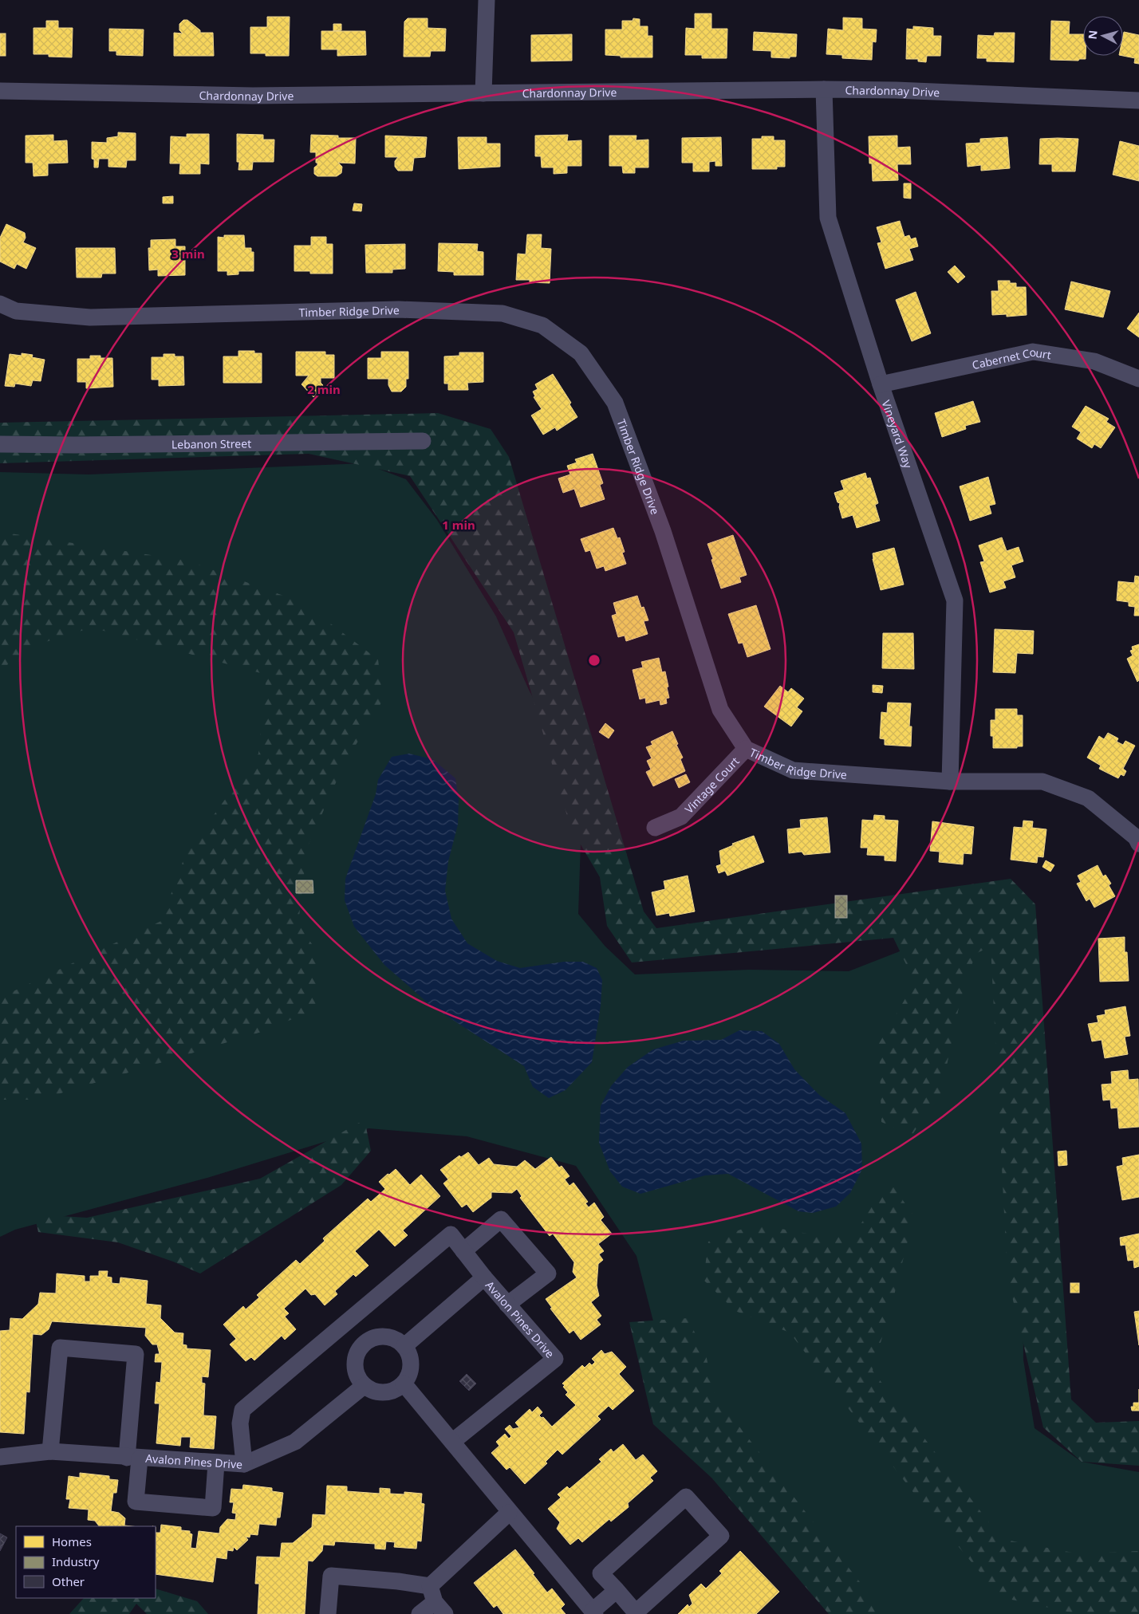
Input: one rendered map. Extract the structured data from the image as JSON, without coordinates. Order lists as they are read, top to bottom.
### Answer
{
  "streets": {
    "street": [
      "Chardonnay Drive",
      "Timber Ridge Drive",
      "Cabernet Court",
      "Vineyard Way",
      "Lebanon Street",
      "Vintage Court",
      "Avalon Pines Drive"
    ]
  },
  "crossings": [
    ["Chardonnay Drive", "Vineyard Way"],
    ["Timber Ridge Drive", "Vineyard Way"],
    ["Timber Ridge Drive", "Vintage Court"],
    ["Cabernet Court", "Vineyard Way"]
  ],
  "legend": ["Homes", "Industry", "Other"],
  "north": "left",
  "rings": ["3 min", "2 min", "1 min"]
}
